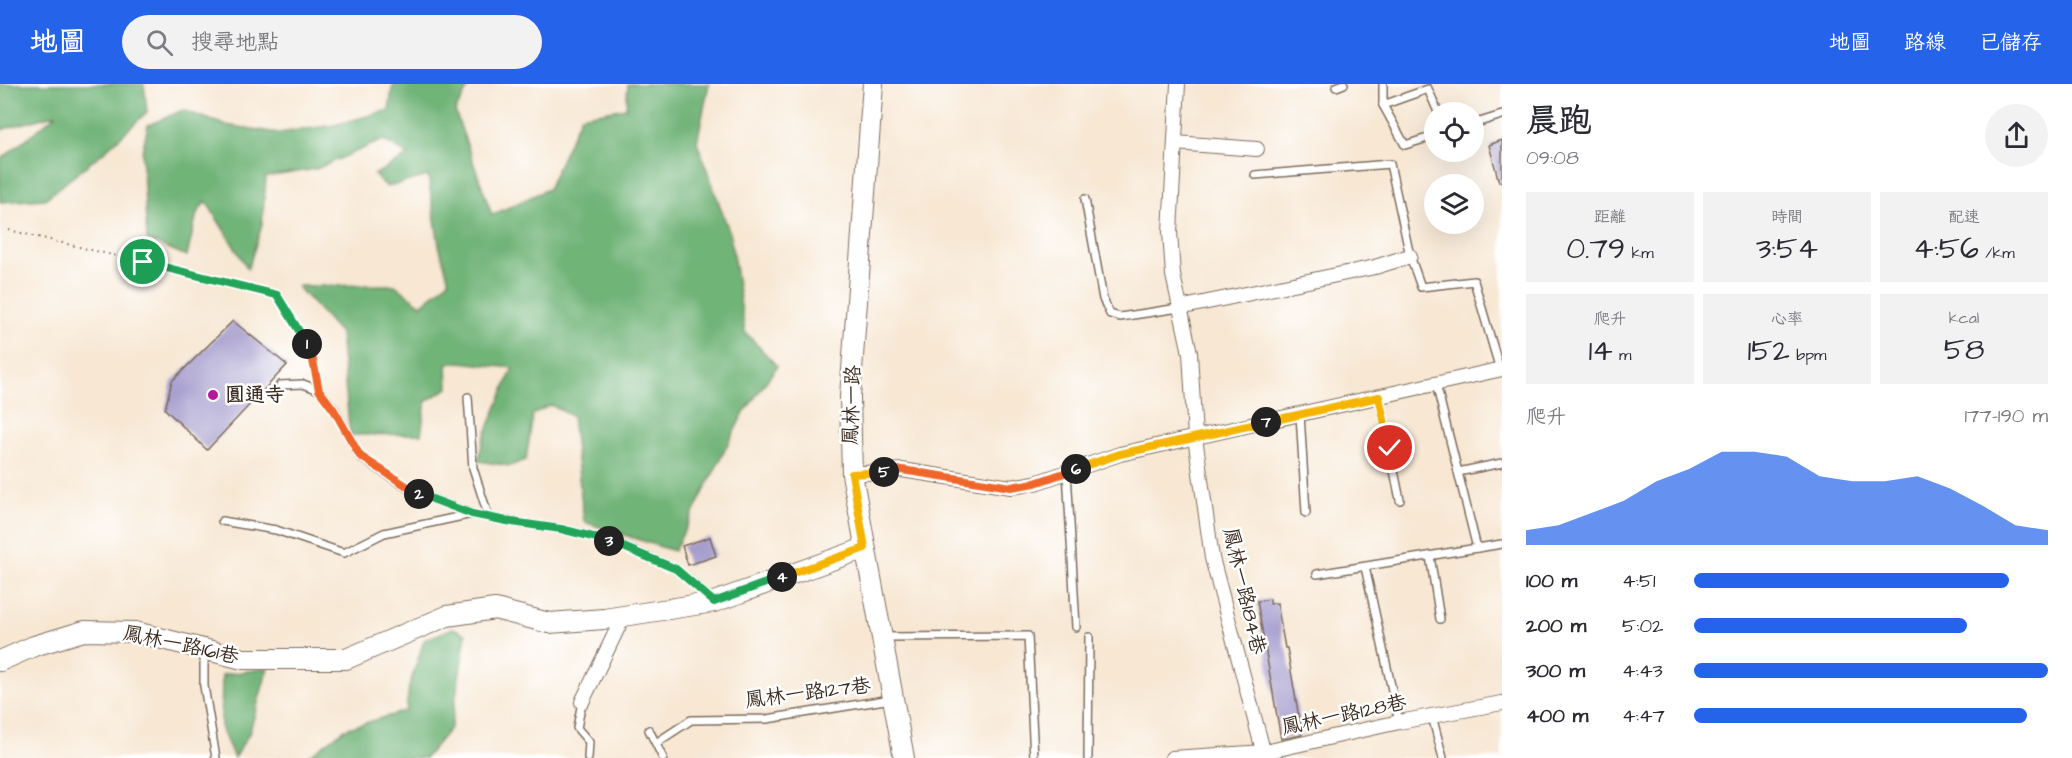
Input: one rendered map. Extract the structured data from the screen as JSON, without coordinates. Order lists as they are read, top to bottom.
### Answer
{
  "streets": {
    "street": [
      "鳳林一路",
      "鳳林一路184巷",
      "鳳林一路161巷",
      "鳳林一路128巷"
    ],
    "lane": ["鳳林一路127巷"]
  },
  "crossings": [
    ["鳳林一路", "鳳林一路161巷"],
    ["鳳林一路", "鳳林一路127巷"],
    ["鳳林一路184巷", "鳳林一路128巷"]
  ],
  "places": ["圓通寺"],
  "page": {
    "header": "地圖",
    "search": "搜尋地點",
    "nav": ["地圖", "路線", "已儲存"],
    "heading": ["晨跑", "09:08"],
    "stats": [
      ["距離", "0.79 km"],
      ["時間", "3:54"],
      ["配速", "4:56 /km"],
      ["爬升", "14 m"],
      ["心率", "152 bpm"],
      ["kcal", "58"]
    ],
    "pins": [
      "1",
      "7",
      "6",
      "5",
      "2",
      "3",
      "4"
    ],
    "chart": ["爬升", "177–190 m"],
    "list": [
      {
        "name": "100 m",
        "note": "4:51"
      },
      {
        "name": "200 m",
        "note": "5:02"
      },
      {
        "name": "300 m",
        "note": "4:43"
      },
      {
        "name": "400 m",
        "note": "4:47"
      }
    ]
  }
}
